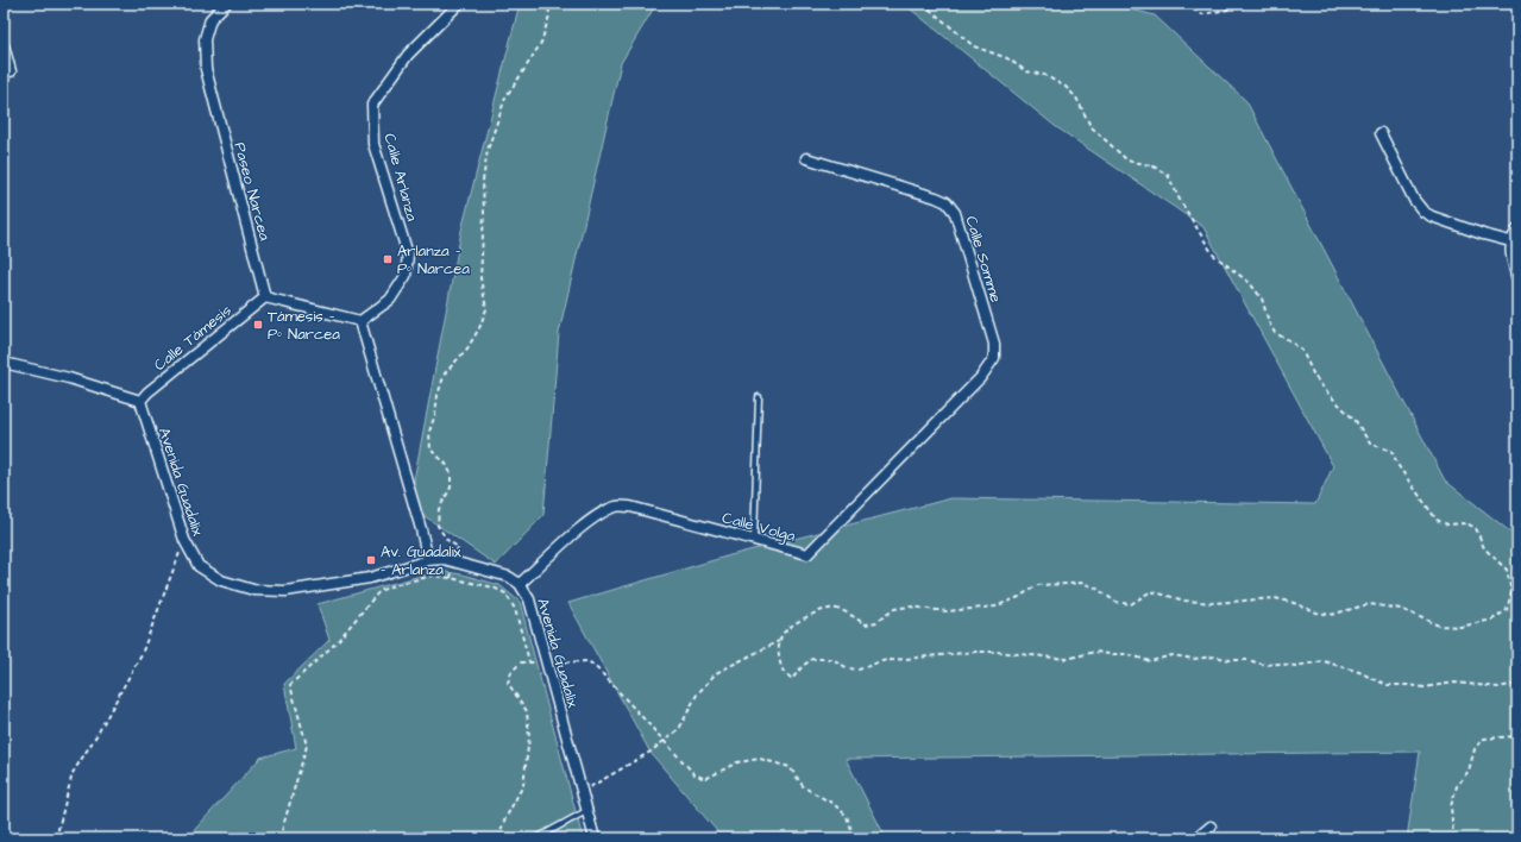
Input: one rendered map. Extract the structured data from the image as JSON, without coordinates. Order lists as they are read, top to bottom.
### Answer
{
  "streets": {
    "street": [
      "Calle Arlanza",
      "Paseo Narcea",
      "Calle Somme",
      "Calle Támesis",
      "Avenida Guadalix",
      "Calle Volga"
    ]
  },
  "crossings": [
    ["Paseo Narcea", "Calle Támesis"],
    ["Calle Somme", "Calle Volga"],
    ["Calle Támesis", "Avenida Guadalix"],
    ["Avenida Guadalix", "Calle Volga"]
  ],
  "places": {
    "transit": ["Arlanza - Pº Narcea", "Támesis - Pº Narcea", "Av. Guadalix - Arlanza"]
  }
}
